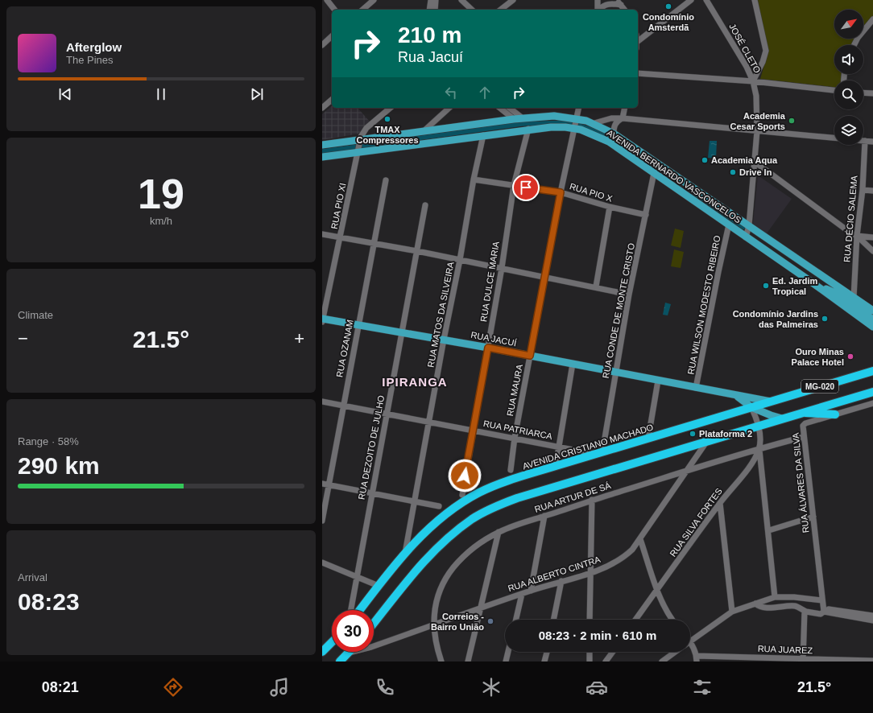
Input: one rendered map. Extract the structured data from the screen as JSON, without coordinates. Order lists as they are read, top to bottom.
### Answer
{
  "streets": {
    "highway": ["MG-020", "AVENIDA CRISTIANO MACHADO"],
    "main road": ["AVENIDA BERNARDO VASCONCELOS", "RUA JACUÍ"],
    "street": [
      "JOSÉ CLETO",
      "RUA PIO X",
      "RUA PIO XI",
      "RUA DÉCIO SALEMA",
      "RUA DULCE MARIA",
      "RUA WILSON MODESTO RIBEIRO",
      "RUA CONDE DE MONTE CRISTO",
      "RUA MATOS DA SILVEIRA",
      "RUA OZANAM",
      "RUA MAURA",
      "RUA PATRIARCA",
      "RUA DEZOITO DE JULHO",
      "RUA ÁLVARES DA SILVA",
      "RUA ARTUR DE SÁ",
      "RUA SILVA FORTES",
      "RUA ALBERTO CINTRA",
      "RUA JUAREZ"
    ]
  },
  "crossings": [
    ["JOSÉ CLETO", "AVENIDA BERNARDO VASCONCELOS"],
    ["AVENIDA BERNARDO VASCONCELOS", "RUA PIO XI"],
    ["AVENIDA BERNARDO VASCONCELOS", "RUA DÉCIO SALEMA"],
    ["AVENIDA BERNARDO VASCONCELOS", "RUA DULCE MARIA"],
    ["AVENIDA BERNARDO VASCONCELOS", "RUA WILSON MODESTO RIBEIRO"],
    ["AVENIDA BERNARDO VASCONCELOS", "RUA CONDE DE MONTE CRISTO"],
    ["AVENIDA BERNARDO VASCONCELOS", "RUA MATOS DA SILVEIRA"],
    ["AVENIDA BERNARDO VASCONCELOS", "RUA MAURA"],
    ["RUA PIO X", "RUA DULCE MARIA"],
    ["RUA PIO X", "RUA CONDE DE MONTE CRISTO"],
    ["RUA PIO X", "RUA MATOS DA SILVEIRA"],
    ["RUA PIO X", "RUA MAURA"],
    ["RUA PIO XI", "RUA JACUÍ"],
    ["RUA DULCE MARIA", "RUA JACUÍ"],
    ["RUA DULCE MARIA", "RUA PATRIARCA"],
    ["RUA WILSON MODESTO RIBEIRO", "RUA JACUÍ"],
    ["RUA CONDE DE MONTE CRISTO", "RUA JACUÍ"],
    ["RUA CONDE DE MONTE CRISTO", "RUA PATRIARCA"],
    ["RUA CONDE DE MONTE CRISTO", "AVENIDA CRISTIANO MACHADO"],
    ["RUA MATOS DA SILVEIRA", "RUA JACUÍ"],
    ["RUA MATOS DA SILVEIRA", "RUA PATRIARCA"],
    ["RUA MATOS DA SILVEIRA", "AVENIDA CRISTIANO MACHADO"],
    ["RUA JACUÍ", "RUA OZANAM"],
    ["RUA JACUÍ", "MG-020"],
    ["RUA JACUÍ", "RUA MAURA"],
    ["RUA JACUÍ", "AVENIDA CRISTIANO MACHADO"],
    ["RUA JACUÍ", "RUA DEZOITO DE JULHO"],
    ["RUA JACUÍ", "RUA SILVA FORTES"],
    ["RUA OZANAM", "RUA PATRIARCA"],
    ["RUA MAURA", "RUA PATRIARCA"],
    ["RUA PATRIARCA", "AVENIDA CRISTIANO MACHADO"],
    ["RUA PATRIARCA", "RUA DEZOITO DE JULHO"],
    ["RUA ÁLVARES DA SILVA", "RUA ARTUR DE SÁ"],
    ["RUA ARTUR DE SÁ", "RUA SILVA FORTES"],
    ["RUA ARTUR DE SÁ", "RUA ALBERTO CINTRA"]
  ],
  "districts": ["IPIRANGA"],
  "places": [
    "Condomínio Amsterdã",
    "TMAX Compressores",
    "Academia Cesar Sports",
    "Academia Aqua",
    "Drive In",
    "Ed. Jardim Tropical",
    "Condomínio Jardins das Palmeiras",
    "Ouro Minas Palace Hotel",
    "Plataforma 2",
    "Correios - Bairro União"
  ],
  "north": "top right",
  "page": {
    "turn": ["210 m", "Rua Jacuí"],
    "song": ["Afterglow", "The Pines"],
    "tile": [
      ["19", "km/h"],
      "Climate",
      ["Range · 58%", "290 km"],
      ["Arrival", "08:23"]
    ],
    "heat": ["−", "21.5°", "+"],
    "limit": "30",
    "trip": "08:23 · 2 min · 610 m",
    "tabs": ["08:21", "21.5°"]
  }
}
